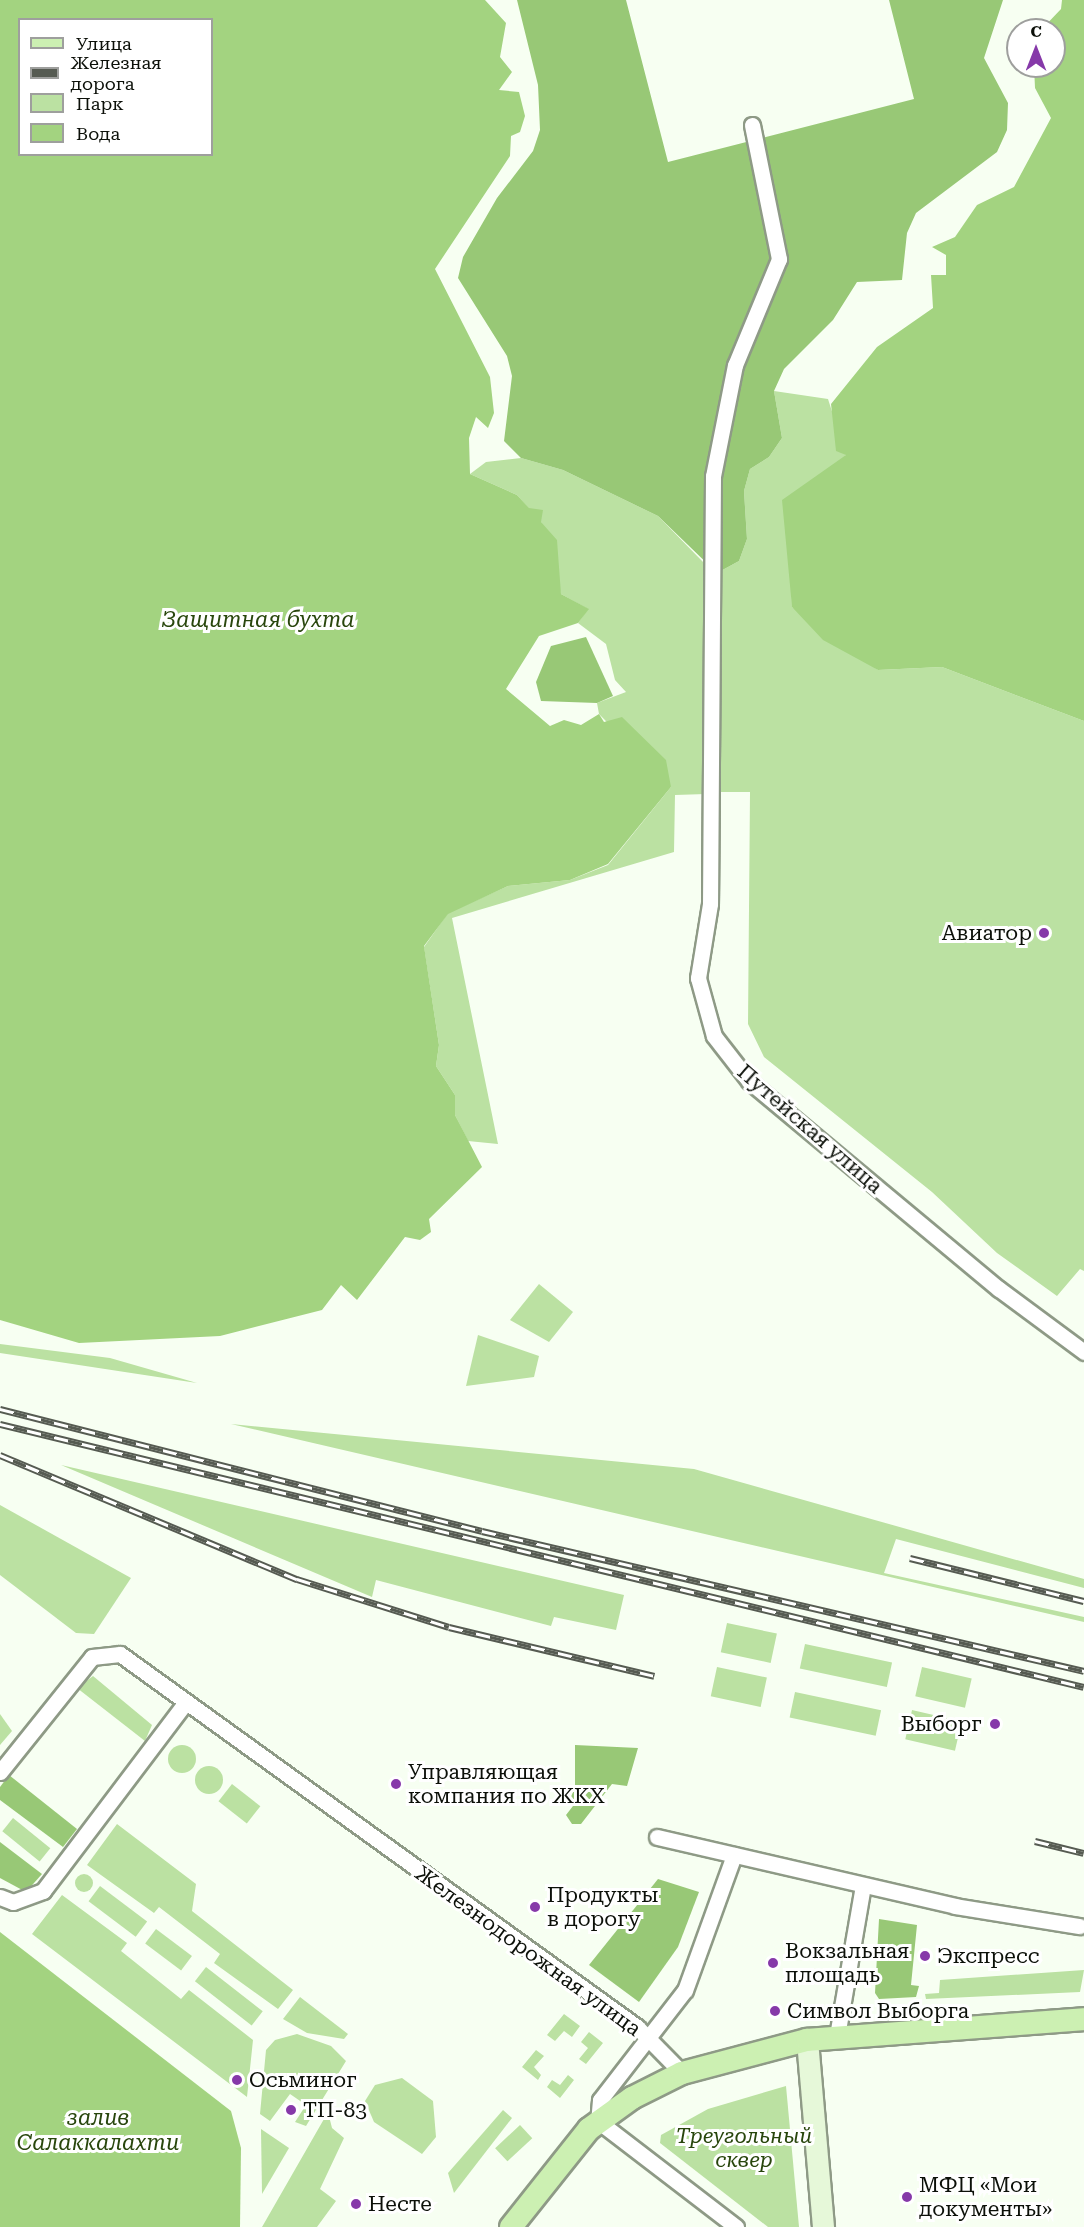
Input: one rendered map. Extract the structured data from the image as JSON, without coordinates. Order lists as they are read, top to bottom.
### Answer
{
  "streets": {
    "street": ["Путейская улица", "Железнодорожная улица"]
  },
  "water": ["Защитная бухта", "залив Салаккалахти"],
  "parks": ["Треугольный сквер"],
  "places": [
    "Авиатор",
    "Выборг",
    "Управляющая компания по ЖКХ",
    "Продукты в дорогу",
    "Экспресс",
    "Вокзальная площадь",
    "Символ Выборга",
    "Осьминог",
    "ТП-83",
    "МФЦ «Мои документы»",
    "Несте"
  ],
  "legend": [
    "Улица",
    "Железная дорога",
    "Парк",
    "Вода"
  ],
  "north": "top"
}
